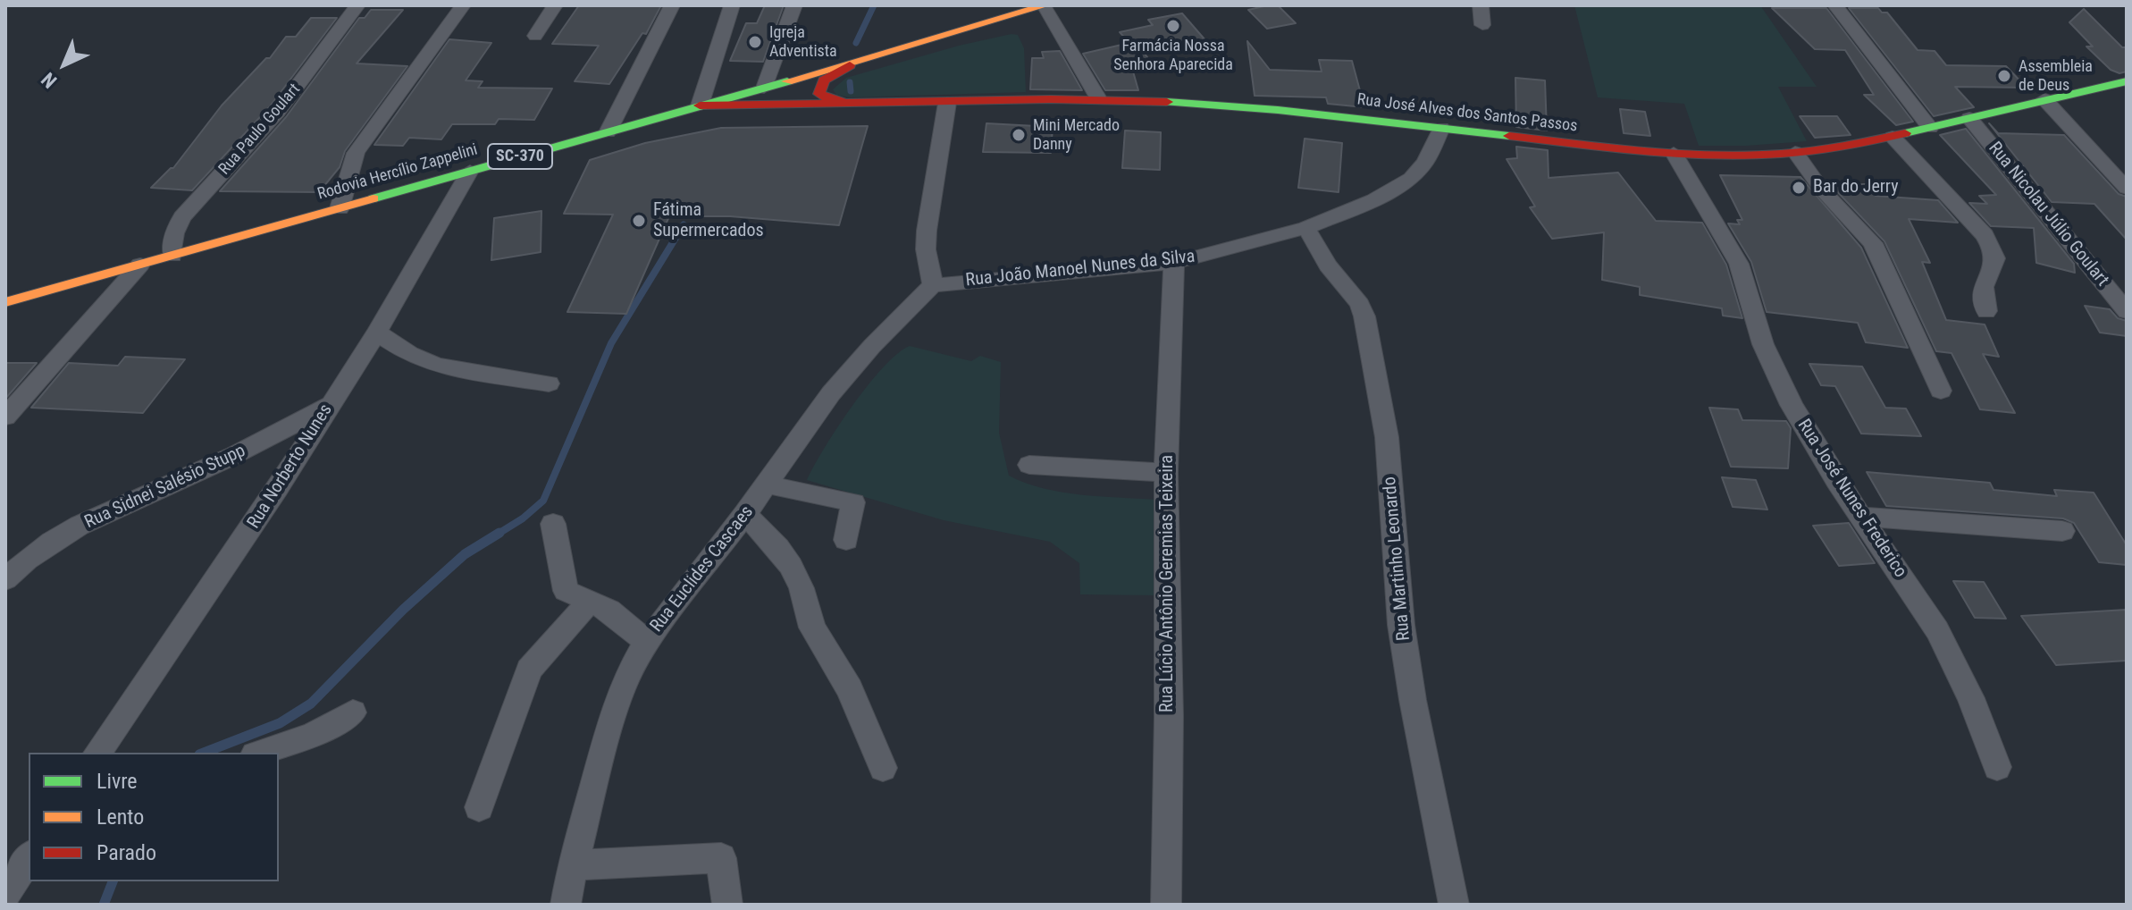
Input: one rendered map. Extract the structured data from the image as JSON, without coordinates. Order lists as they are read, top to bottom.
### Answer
{
  "streets": {
    "street": [
      "Rua José Alves dos Santos Passos",
      "Rua Paulo Goulart",
      "SC-370",
      "Rodovia Hercílio Zappelini",
      "Rua Nicolau Júlio Goulart",
      "Rua João Manoel Nunes da Silva",
      "Rua Norberto Nunes",
      "Rua Sidnei Salésio Stupp",
      "Rua José Nunes Frederico",
      "Rua Martinho Leonardo",
      "Rua Euclides Cascaes",
      "Rua Lúcio Antônio Geremias Teixeira"
    ]
  },
  "crossings": [
    ["Rua José Alves dos Santos Passos", "Rodovia Hercílio Zappelini"],
    ["Rua José Alves dos Santos Passos", "Rua Nicolau Júlio Goulart"],
    ["Rua José Alves dos Santos Passos", "Rua João Manoel Nunes da Silva"],
    ["Rua José Alves dos Santos Passos", "Rua José Nunes Frederico"],
    ["Rua Paulo Goulart", "Rodovia Hercílio Zappelini"],
    ["Rodovia Hercílio Zappelini", "Rua Norberto Nunes"],
    ["Rua João Manoel Nunes da Silva", "Rua Martinho Leonardo"],
    ["Rua João Manoel Nunes da Silva", "Rua Euclides Cascaes"],
    ["Rua João Manoel Nunes da Silva", "Rua Lúcio Antônio Geremias Teixeira"],
    ["Rua Norberto Nunes", "Rua Sidnei Salésio Stupp"]
  ],
  "places": [
    "Farmácia Nossa Senhora Aparecida",
    "Igreja Adventista",
    "Assembleia de Deus",
    "Mini Mercado Danny",
    "Bar do Jerry",
    "Fátima Supermercados"
  ],
  "legend": ["Livre", "Lento", "Parado"],
  "north": "bottom left"
}
